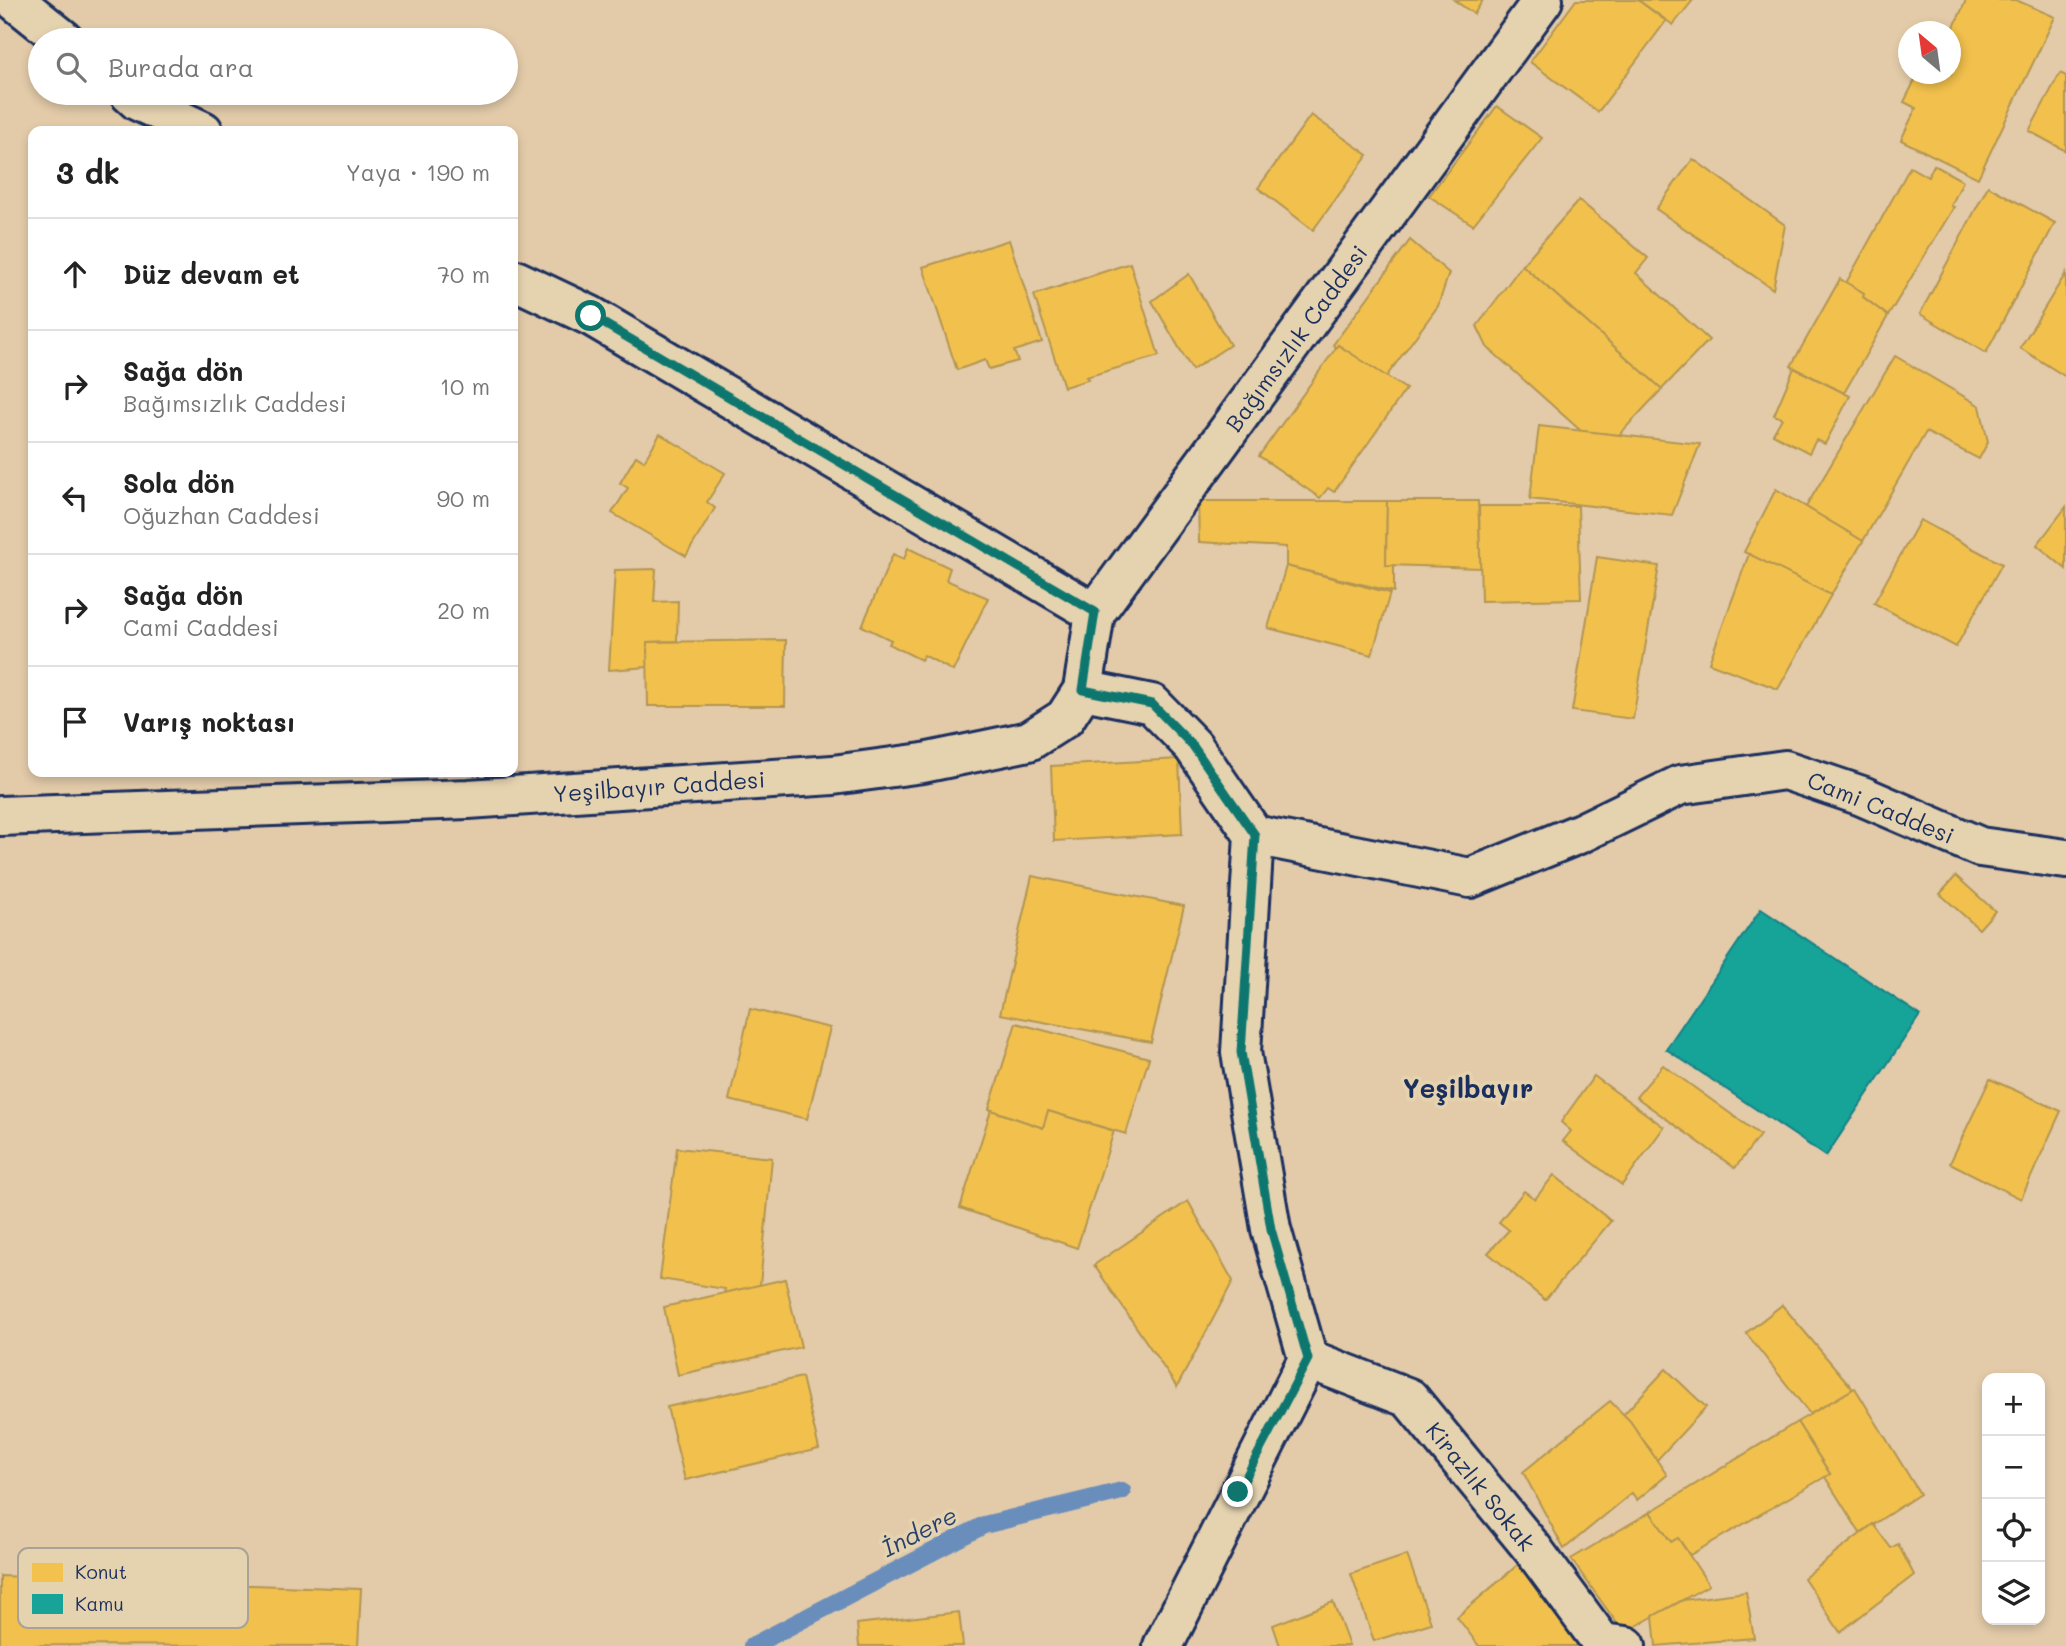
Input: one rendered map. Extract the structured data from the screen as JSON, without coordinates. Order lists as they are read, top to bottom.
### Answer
{
  "streets": {
    "street": [
      "Bağımsızlık Caddesi",
      "Yeşilbayır Caddesi",
      "Cami Caddesi",
      "Kirazlık Sokak"
    ]
  },
  "crossings": [
    ["Bağımsızlık Caddesi", "Yeşilbayır Caddesi"]
  ],
  "districts": ["Yeşilbayır"],
  "water": ["İndere"],
  "legend": ["Konut", "Kamu"],
  "north": "top left",
  "page": {
    "search": "Burada ara",
    "heading": ["3 dk", "Yaya · 190 m"],
    "list": [
      ["Düz devam et", "70 m"],
      ["Sağa dön", "Bağımsızlık Caddesi", "10 m"],
      ["Sola dön", "Oğuzhan Caddesi", "90 m"],
      ["Sağa dön", "Cami Caddesi", "20 m"],
      "Varış noktası"
    ],
    "map_buttons": ["+", "−"]
  }
}
